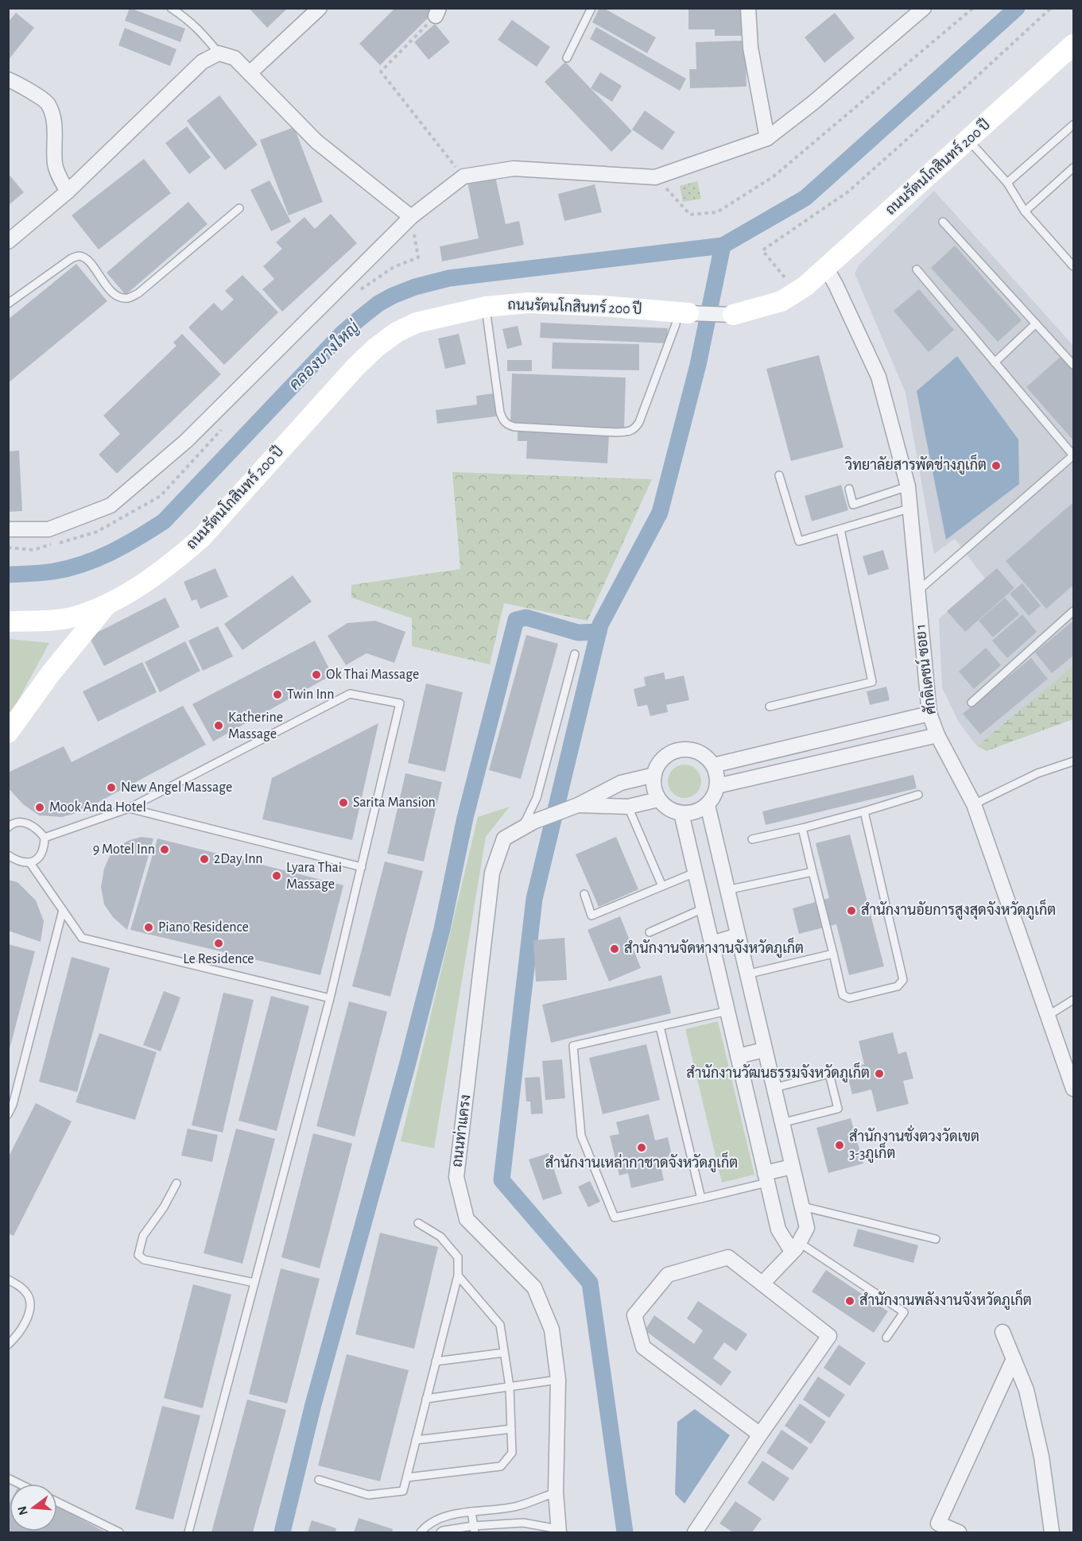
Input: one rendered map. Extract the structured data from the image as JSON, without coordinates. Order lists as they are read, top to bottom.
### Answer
{
  "streets": {
    "street": ["ถนนรัตนโกสินทร์ 200 ปี", "ศักดิเดชน์ ซอย 1", "ถนนท่าแครง"]
  },
  "crossings": [
    ["ถนนรัตนโกสินทร์ 200 ปี", "ศักดิเดชน์ ซอย 1"]
  ],
  "water": ["คลองบางใหญ่"],
  "places": [
    "วิทยาลัยสารพัดช่างภูเก็ต",
    "Ok Thai Massage",
    "Twin Inn",
    "Katherine Massage",
    "New Angel Massage",
    "Sarita Mansion",
    "Mook Anda Hotel",
    "9 Motel Inn",
    "2Day Inn",
    "Lyara Thai Massage",
    "สำนักงานอัยการสูงสุดจังหวัดภูเก็ต",
    "Piano Residence",
    "Le Residence",
    "สำนักงานจัดหางานจังหวัดภูเก็ต",
    "สำนักงานวัฒนธรรมจังหวัดภูเก็ต",
    "สำนักงานชั่งตวงวัดเขต 3-3ภูเก็ต",
    "สำนักงานเหล่ากาชาดจังหวัดภูเก็ต",
    "สำนักงานพลังงานจังหวัดภูเก็ต"
  ],
  "north": "left"
}
